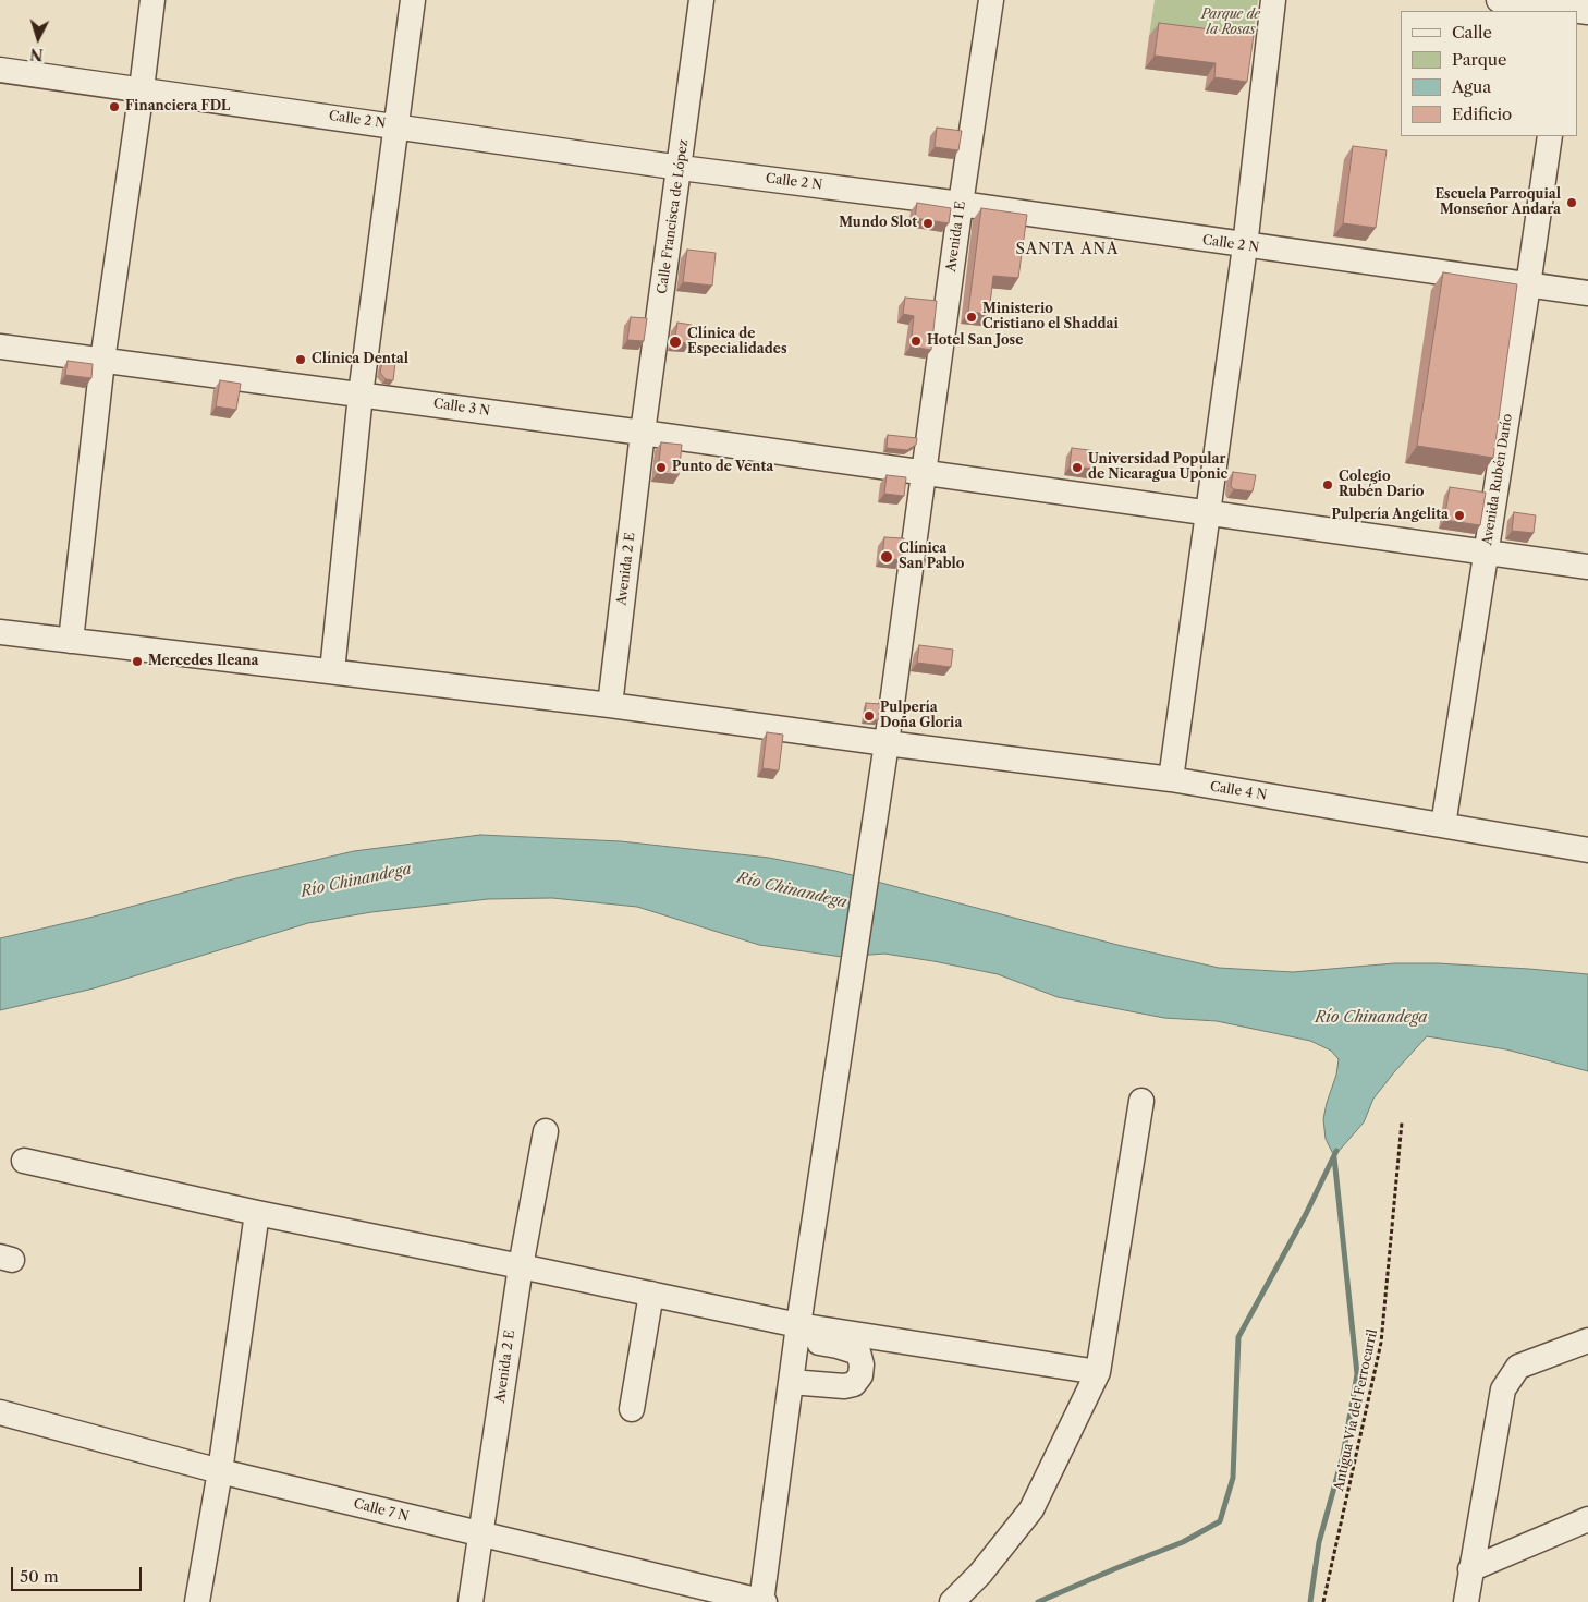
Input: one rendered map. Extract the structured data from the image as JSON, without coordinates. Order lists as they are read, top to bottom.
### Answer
{
  "streets": {
    "street": [
      "Calle 2 N",
      "Calle Francisca de López",
      "Avenida 1 E",
      "Calle 3 N",
      "Avenida Rubén Darío",
      "Avenida 2 E",
      "Calle 4 N",
      "Calle 7 N"
    ],
    "path": ["Antigua Vía del Ferrocarril"]
  },
  "crossings": [
    ["Calle 2 N", "Calle Francisca de López"],
    ["Calle 2 N", "Avenida 1 E"],
    ["Calle 2 N", "Avenida Rubén Darío"],
    ["Calle Francisca de López", "Calle 3 N"],
    ["Calle Francisca de López", "Avenida 2 E"],
    ["Avenida 1 E", "Calle 3 N"],
    ["Avenida 1 E", "Calle 4 N"],
    ["Avenida 1 E", "Calle 7 N"],
    ["Calle 3 N", "Avenida Rubén Darío"],
    ["Calle 3 N", "Avenida 2 E"],
    ["Avenida Rubén Darío", "Calle 4 N"],
    ["Avenida 2 E", "Calle 4 N"],
    ["Avenida 2 E", "Calle 7 N"]
  ],
  "districts": ["SANTA ANA"],
  "water": ["Río Chinandega"],
  "parks": ["Parque de la Rosas"],
  "places": [
    "Financiera FDL",
    "Escuela Parroquial Monseñor Andara",
    "Mundo Slot",
    "Ministerio Cristiano el Shaddai",
    "Hotel San Jose",
    "Clínica de Especialidades",
    "Clínica Dental",
    "Punto de Venta",
    "Universidad Popular de Nicaragua Uponic",
    "Colegio Rubén Darío",
    "Pulpería Angelita",
    "Clínica San Pablo",
    "Mercedes Ileana",
    "Pulpería Doña Gloria"
  ],
  "legend": [
    "Calle",
    "Parque",
    "Agua",
    "Edificio"
  ],
  "scale_bar": "50 m",
  "north": "bottom"
}
